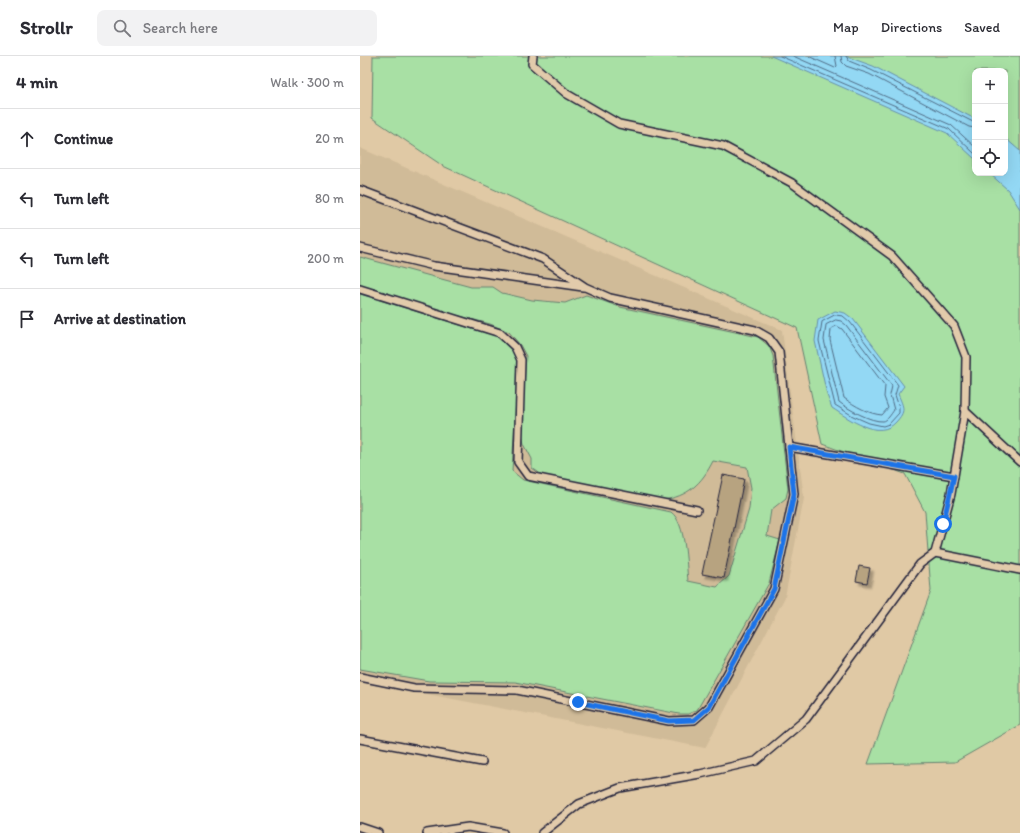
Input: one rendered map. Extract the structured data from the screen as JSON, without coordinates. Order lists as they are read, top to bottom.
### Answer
{
  "page": {
    "header": "Strollr",
    "search": "Search here",
    "nav": ["Map", "Directions", "Saved"],
    "heading": ["4 min", "Walk · 300 m"],
    "map_buttons": ["+", "−"],
    "list": [
      ["Continue", "20 m"],
      ["Turn left", "80 m"],
      ["Turn left", "200 m"],
      "Arrive at destination"
    ]
  }
}
